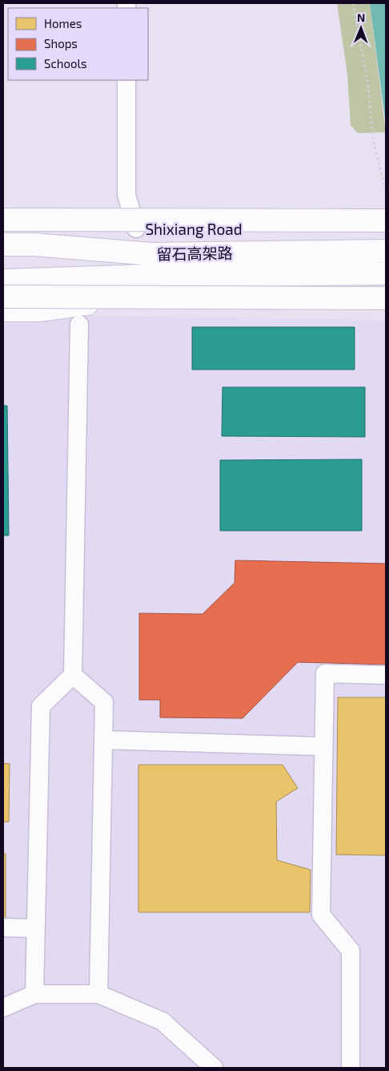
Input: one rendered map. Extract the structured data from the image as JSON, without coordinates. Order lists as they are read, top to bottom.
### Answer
{
  "streets": {
    "main road": ["Shixiang Road", "留石高架路"]
  },
  "legend": ["Homes", "Shops", "Schools"],
  "north": "top"
}
